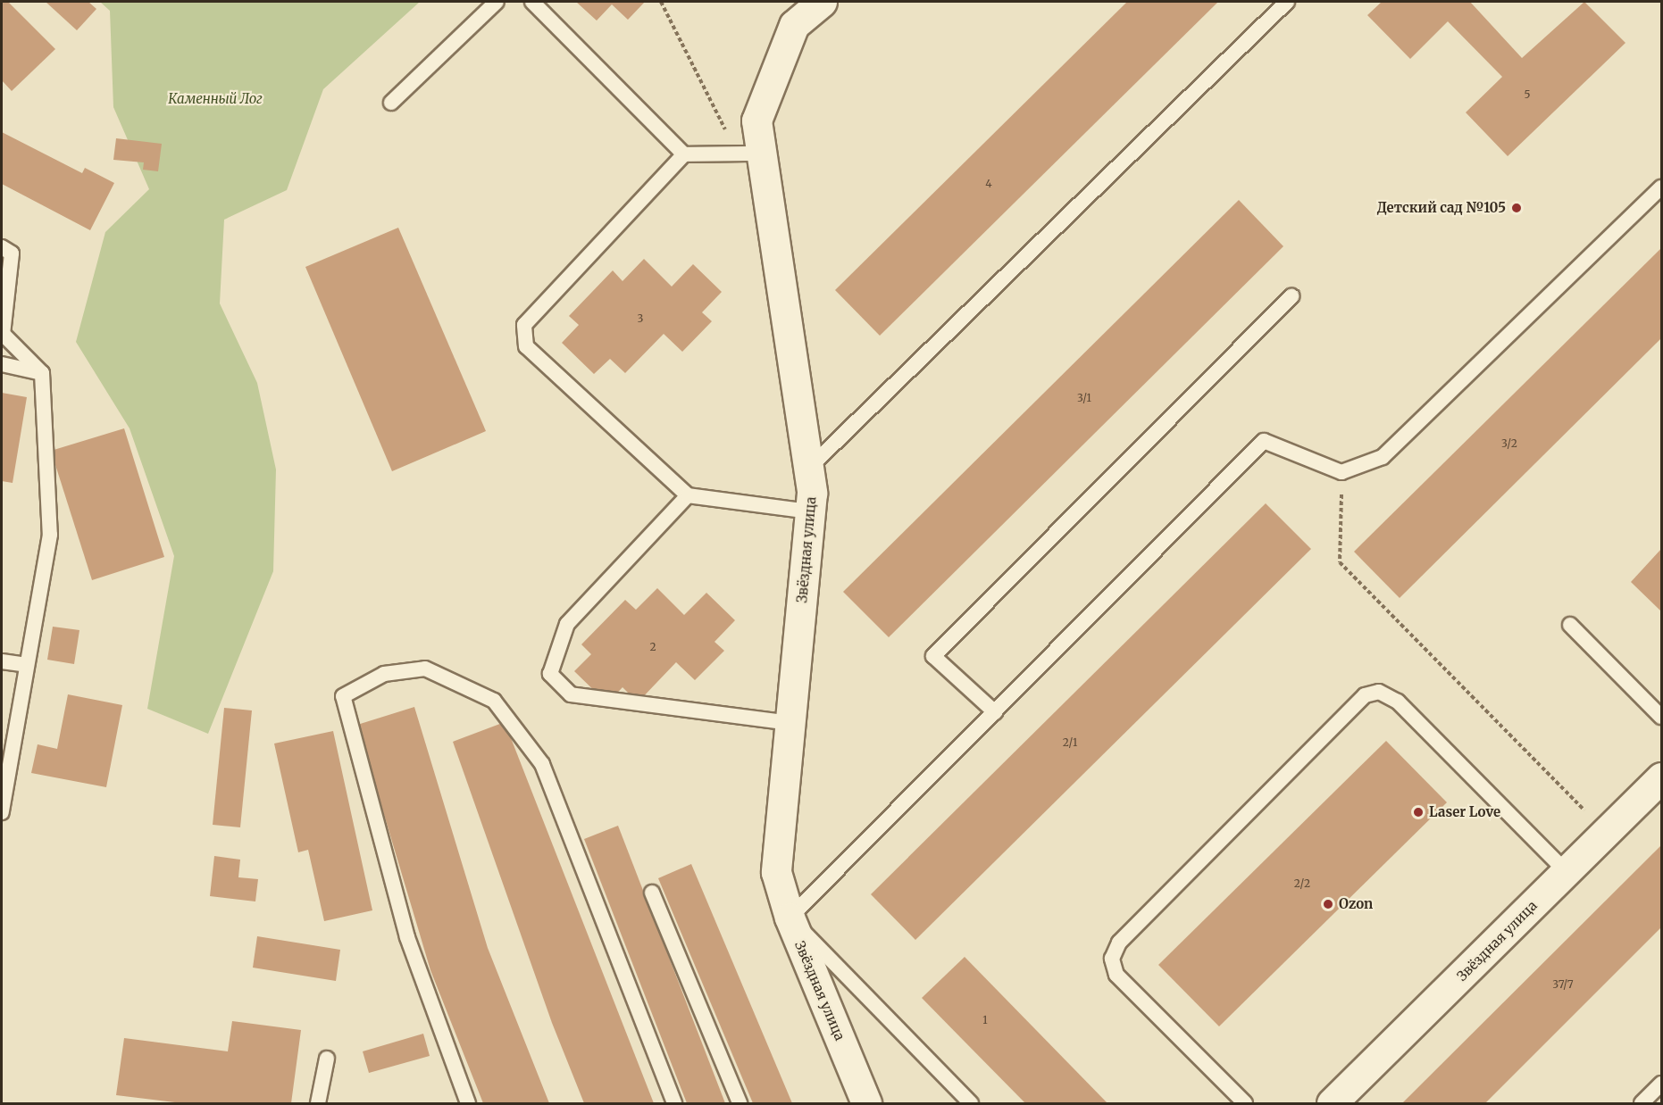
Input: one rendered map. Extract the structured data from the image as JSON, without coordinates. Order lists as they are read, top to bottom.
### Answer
{
  "streets": {
    "street": ["Звёздная улица"]
  },
  "parks": ["Каменный Лог"],
  "places": ["Детский сад №105", "Laser Love", "Ozon"],
  "house_numbers": [
    "5",
    "4",
    "3",
    "3/1",
    "3/2",
    "2",
    "2/1",
    "2/2",
    "37/7",
    "1"
  ]
}
